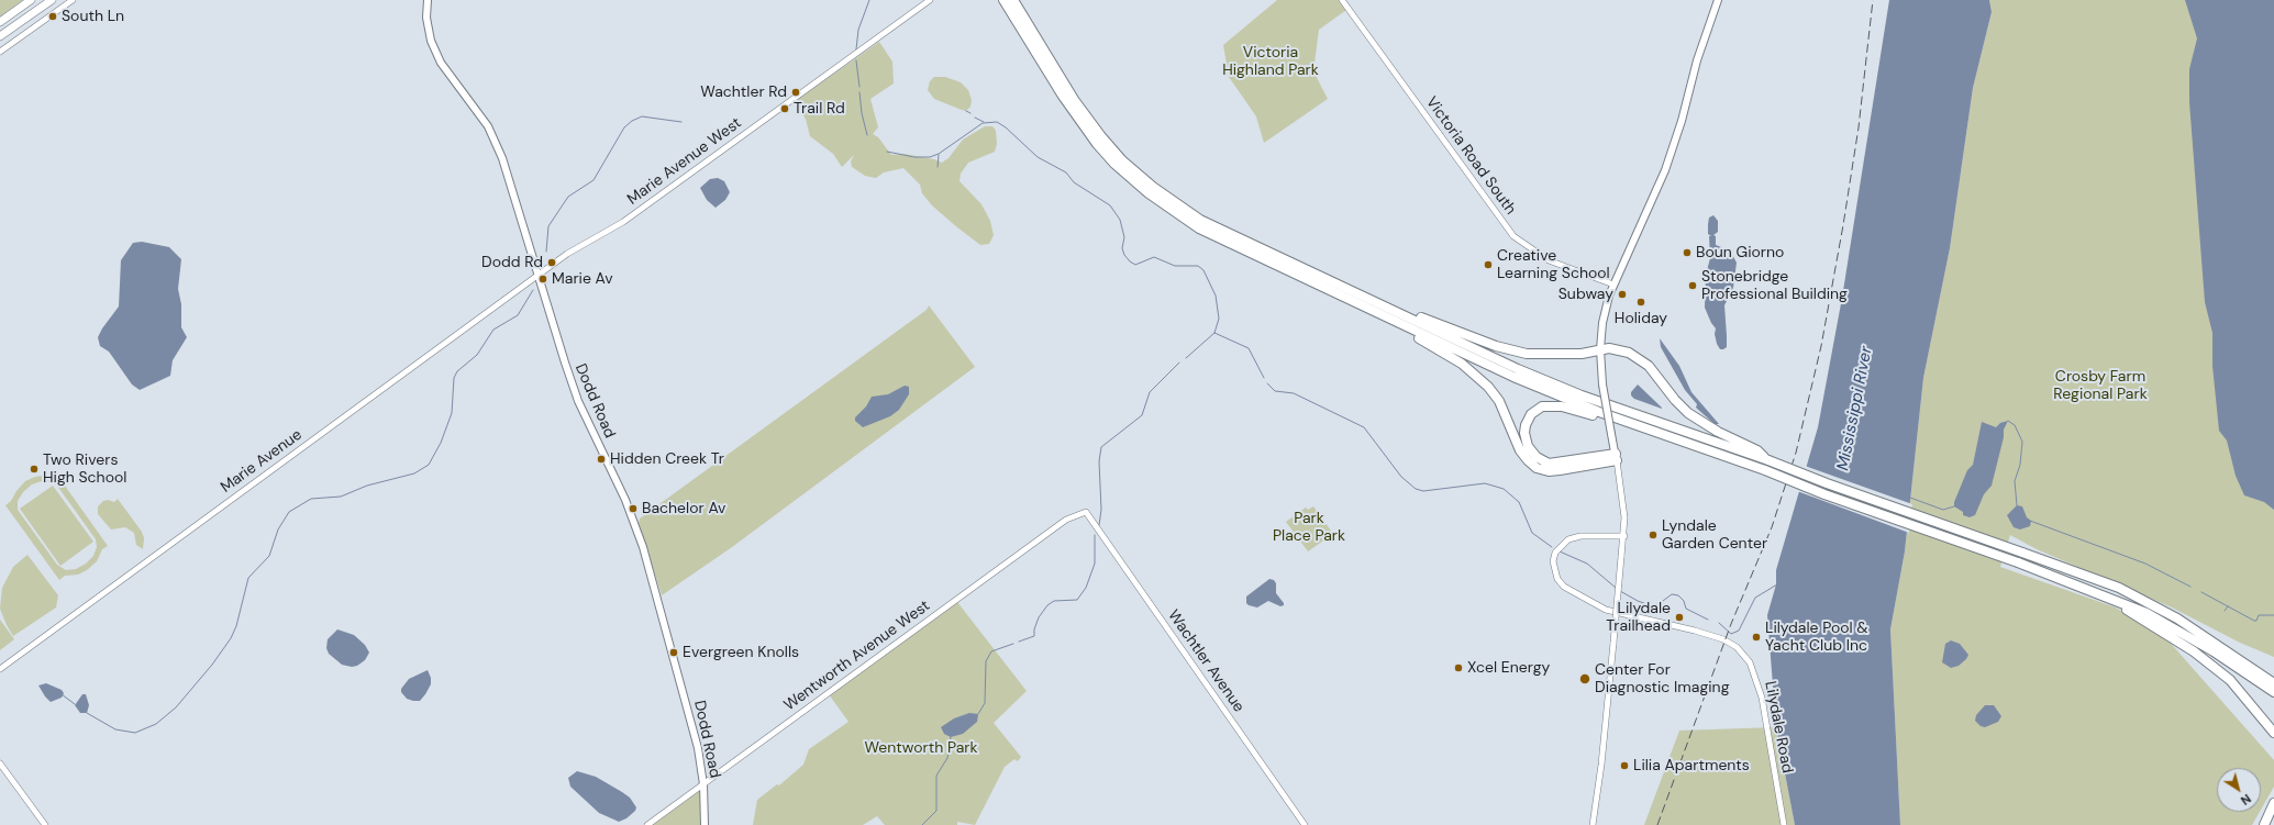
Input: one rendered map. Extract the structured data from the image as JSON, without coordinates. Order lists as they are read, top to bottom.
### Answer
{
  "streets": {
    "main road": ["Dodd Road"],
    "street": [
      "Victoria Road South",
      "Marie Avenue West",
      "Marie Avenue",
      "Wentworth Avenue West",
      "Wachtler Avenue",
      "Lilydale Road"
    ]
  },
  "crossings": [
    ["Marie Avenue West", "Dodd Road"],
    ["Marie Avenue West", "Marie Avenue"],
    ["Dodd Road", "Marie Avenue"],
    ["Dodd Road", "Wentworth Avenue West"],
    ["Wentworth Avenue West", "Wachtler Avenue"]
  ],
  "water": ["Mississippi River"],
  "parks": [
    "Victoria Highland Park",
    "Crosby Farm Regional Park",
    "Park Place Park",
    "Wentworth Park"
  ],
  "places": [
    "South Ln",
    "Wachtler Rd",
    "Trail Rd",
    "Boun Giorno",
    "Dodd Rd",
    "Creative Learning School",
    "Marie Av",
    "Stonebridge Professional Building",
    "Subway",
    "Holiday",
    "Hidden Creek Tr",
    "Two Rivers High School",
    "Bachelor Av",
    "Lyndale Garden Center",
    "Lilydale Trailhead",
    "Lilydale Pool & Yacht Club Inc",
    "Evergreen Knolls",
    "Xcel Energy",
    "Center For Diagnostic Imaging",
    "Lilia Apartments"
  ],
  "north": "bottom right"
}
